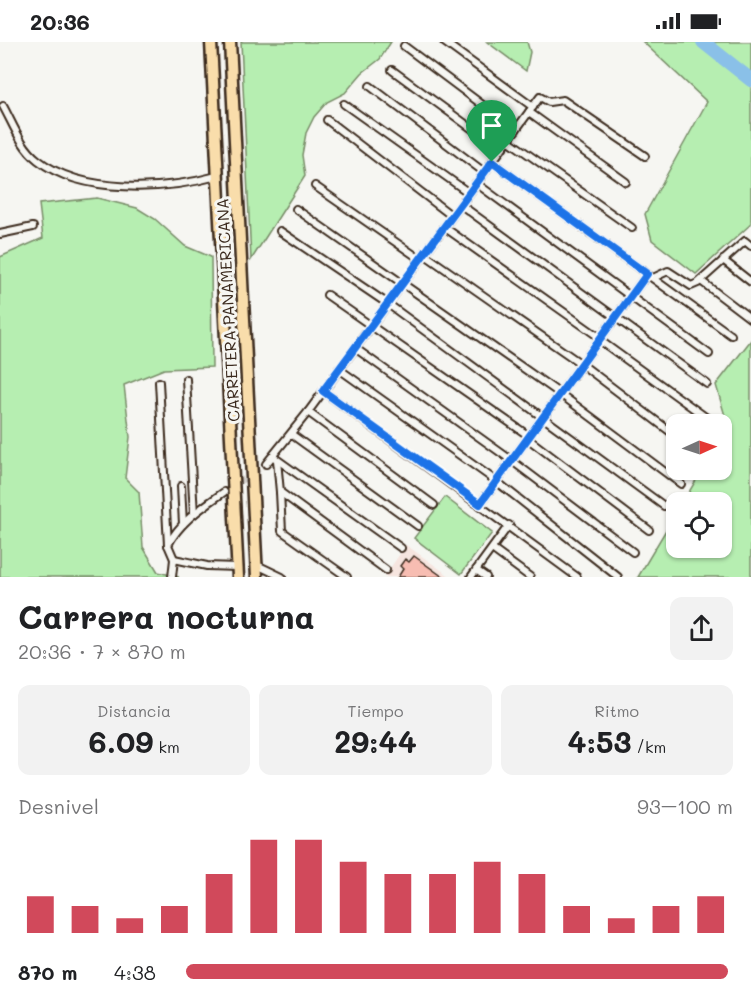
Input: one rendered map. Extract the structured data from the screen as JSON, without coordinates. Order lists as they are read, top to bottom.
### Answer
{
  "streets": {
    "highway": ["CARRETERA PANAMERICANA"]
  },
  "north": "right",
  "page": {
    "status": "20:36",
    "heading": ["Carrera nocturna", "20:36 · 7 × 870 m"],
    "stats": [
      ["Distancia", "6.09 km"],
      ["Tiempo", "29:44"],
      ["Ritmo", "4:53 /km"]
    ],
    "chart": ["Desnivel", "93–100 m"],
    "list": [
      {
        "name": "870 m",
        "note": "4:38"
      }
    ]
  }
}
